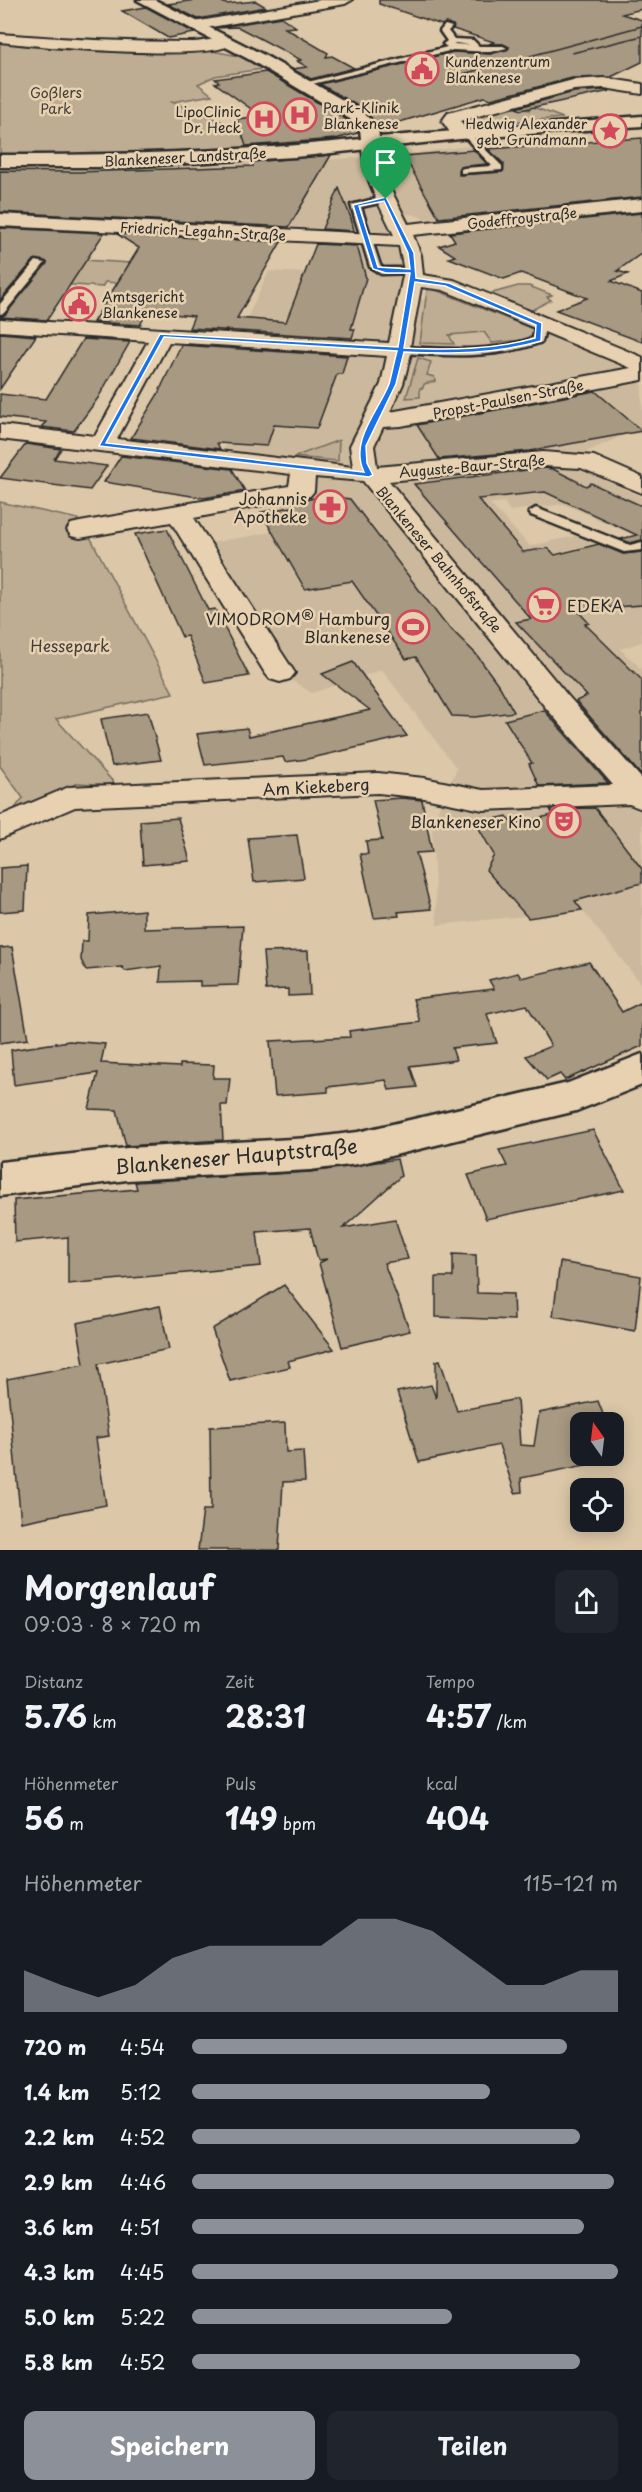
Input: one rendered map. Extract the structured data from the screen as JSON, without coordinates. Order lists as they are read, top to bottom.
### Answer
{
  "streets": {
    "street": [
      "Blankeneser Landstraße",
      "Godeffroystraße",
      "Friedrich-Legahn-Straße",
      "Propst-Paulsen-Straße",
      "Auguste-Baur-Straße",
      "Blankeneser Bahnhofstraße",
      "Am Kiekeberg",
      "Blankeneser Hauptstraße"
    ]
  },
  "crossings": [
    ["Blankeneser Landstraße", "Blankeneser Bahnhofstraße"],
    ["Godeffroystraße", "Friedrich-Legahn-Straße"],
    ["Godeffroystraße", "Blankeneser Bahnhofstraße"],
    ["Friedrich-Legahn-Straße", "Blankeneser Bahnhofstraße"],
    ["Propst-Paulsen-Straße", "Blankeneser Bahnhofstraße"],
    ["Auguste-Baur-Straße", "Blankeneser Bahnhofstraße"],
    ["Blankeneser Bahnhofstraße", "Am Kiekeberg"]
  ],
  "parks": ["Goßlers Park", "Hessepark"],
  "places": {
    "public building": ["Kundenzentrum Blankenese", "Amtsgericht Blankenese"],
    "hospital": ["Park-Klinik Blankenese", "LipoClinic Dr. Heck"],
    "place": ["Hedwig Alexander geb. Grundmann"],
    "pharmacy": ["Johannis Apotheke"],
    "supermarket": ["EDEKA"],
    "sports": ["VIMODROM® Hamburg Blankenese"],
    "theatre": ["Blankeneser Kino"]
  },
  "north": "top",
  "page": {
    "heading": ["Morgenlauf", "09:03 · 8 × 720 m"],
    "stats": [
      ["Distanz", "5.76 km"],
      ["Zeit", "28:31"],
      ["Tempo", "4:57 /km"],
      ["Höhenmeter", "56 m"],
      ["Puls", "149 bpm"],
      ["kcal", "404"]
    ],
    "chart": ["Höhenmeter", "115–121 m"],
    "list": [
      {
        "name": "720 m",
        "note": "4:54"
      },
      {
        "name": "1.4 km",
        "note": "5:12"
      },
      {
        "name": "2.2 km",
        "note": "4:52"
      },
      {
        "name": "2.9 km",
        "note": "4:46"
      },
      {
        "name": "3.6 km",
        "note": "4:51"
      },
      {
        "name": "4.3 km",
        "note": "4:45"
      },
      {
        "name": "5.0 km",
        "note": "5:22"
      },
      {
        "name": "5.8 km",
        "note": "4:52"
      }
    ],
    "buttons": ["Speichern", "Teilen"]
  }
}
